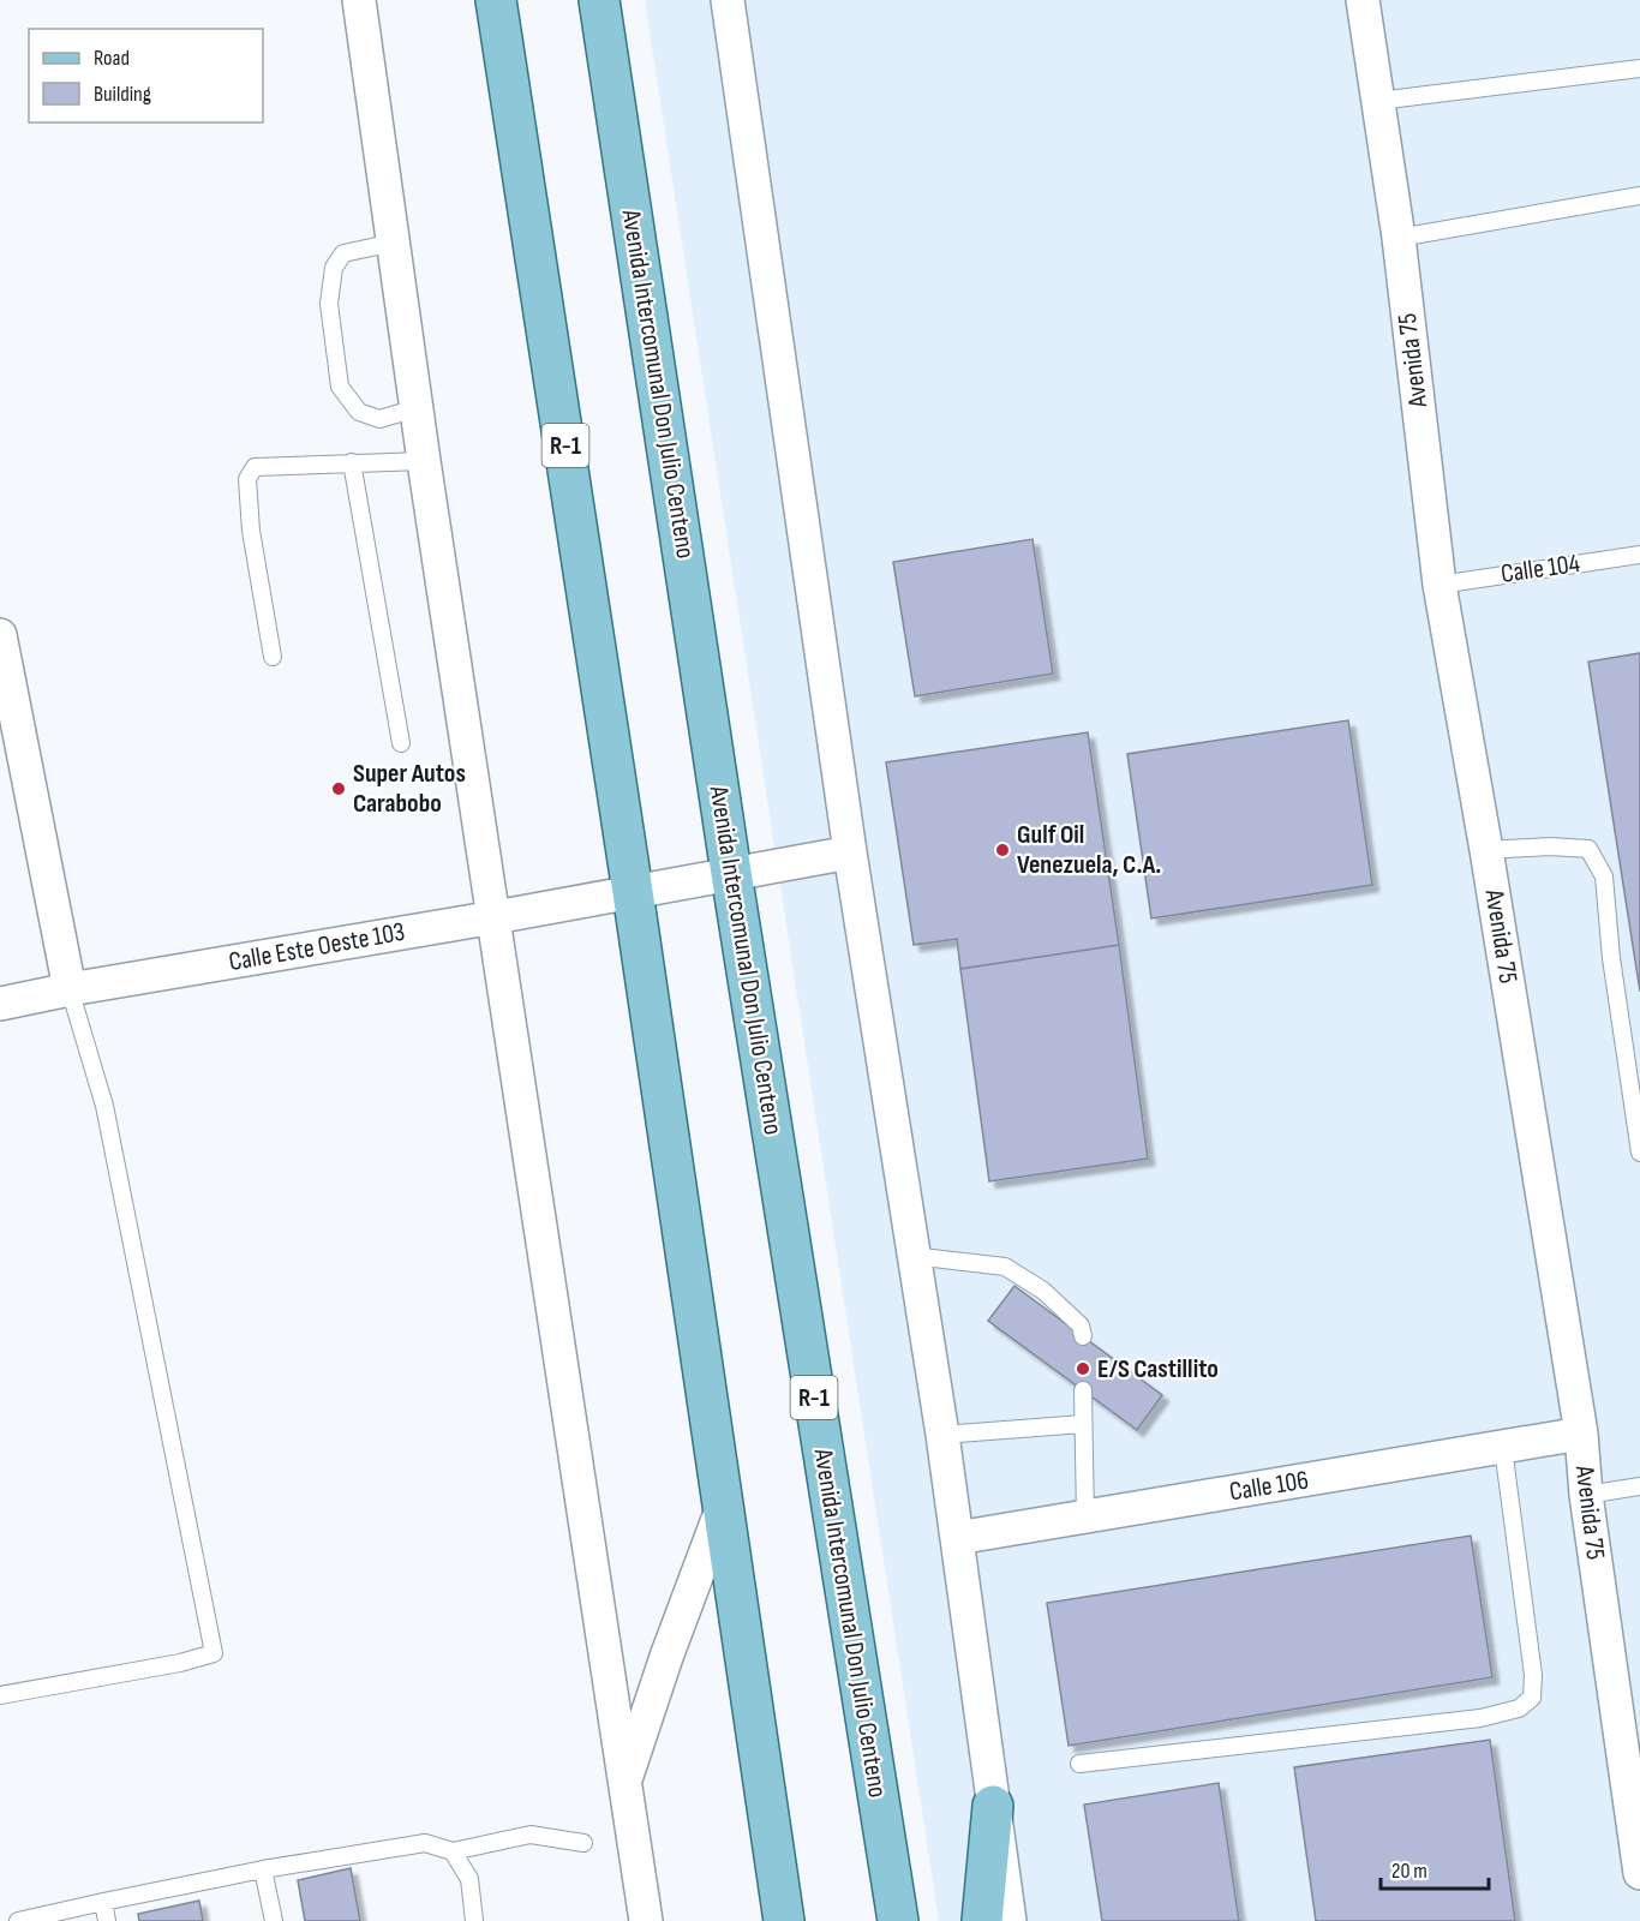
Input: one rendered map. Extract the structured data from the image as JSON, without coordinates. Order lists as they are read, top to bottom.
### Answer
{
  "streets": {
    "main road": ["Avenida Intercomunal Don Julio Centeno", "R-1"],
    "street": ["Avenida 75", "Calle Este Oeste 103", "Calle 106"],
    "lane": ["Calle 104"]
  },
  "crossings": [
    ["Avenida 75", "Calle 104"],
    ["Avenida 75", "Calle 106"],
    ["Avenida Intercomunal Don Julio Centeno", "Calle Este Oeste 103"],
    ["R-1", "Calle Este Oeste 103"]
  ],
  "places": ["Super Autos Carabobo", "Gulf Oil Venezuela, C.A.", "E/S Castillito"],
  "legend": ["Road", "Building"],
  "scale_bar": "20 m"
}
